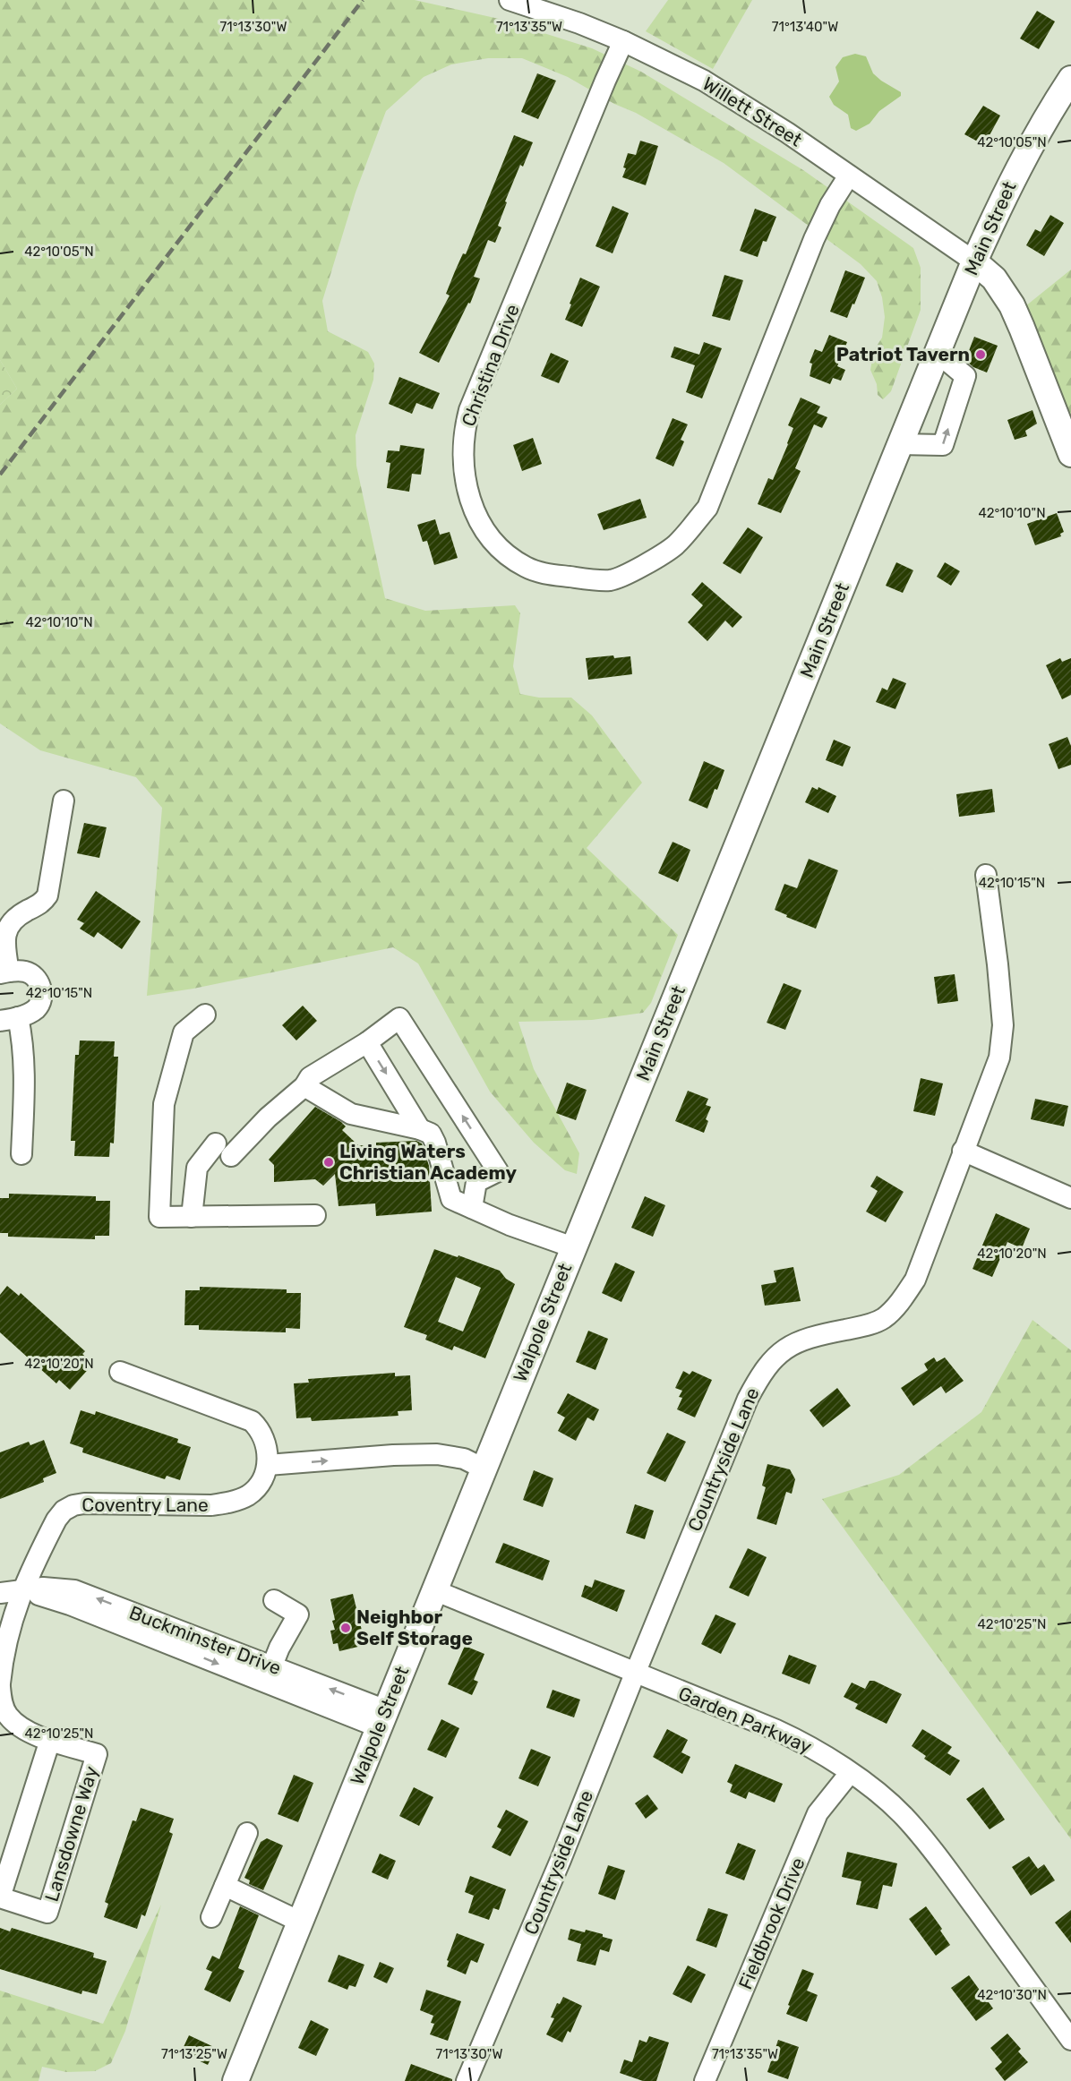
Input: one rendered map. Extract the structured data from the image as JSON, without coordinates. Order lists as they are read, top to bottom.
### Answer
{
  "streets": {
    "main road": ["Main Street", "Walpole Street"],
    "street": [
      "Willett Street",
      "Christina Drive",
      "Countryside Lane",
      "Coventry Lane",
      "Buckminster Drive",
      "Garden Parkway",
      "Lansdowne Way",
      "Fieldbrook Drive"
    ]
  },
  "crossings": [
    ["Willett Street", "Main Street"],
    ["Willett Street", "Christina Drive"],
    ["Main Street", "Walpole Street"],
    ["Walpole Street", "Buckminster Drive"],
    ["Walpole Street", "Garden Parkway"],
    ["Countryside Lane", "Garden Parkway"],
    ["Coventry Lane", "Buckminster Drive"],
    ["Coventry Lane", "Lansdowne Way"],
    ["Buckminster Drive", "Lansdowne Way"],
    ["Garden Parkway", "Fieldbrook Drive"]
  ],
  "places": ["Patriot Tavern", "Living Waters Christian Academy", "Neighbor Self Storage"],
  "coordinates": [
    "71°13'30\"W",
    "71°13'35\"W",
    "71°13'40\"W",
    "42°10'05\"N",
    "42°10'10\"N",
    "42°10'15\"N",
    "42°10'20\"N",
    "42°10'25\"N",
    "42°10'30\"N",
    "71°13'25\"W"
  ]
}
